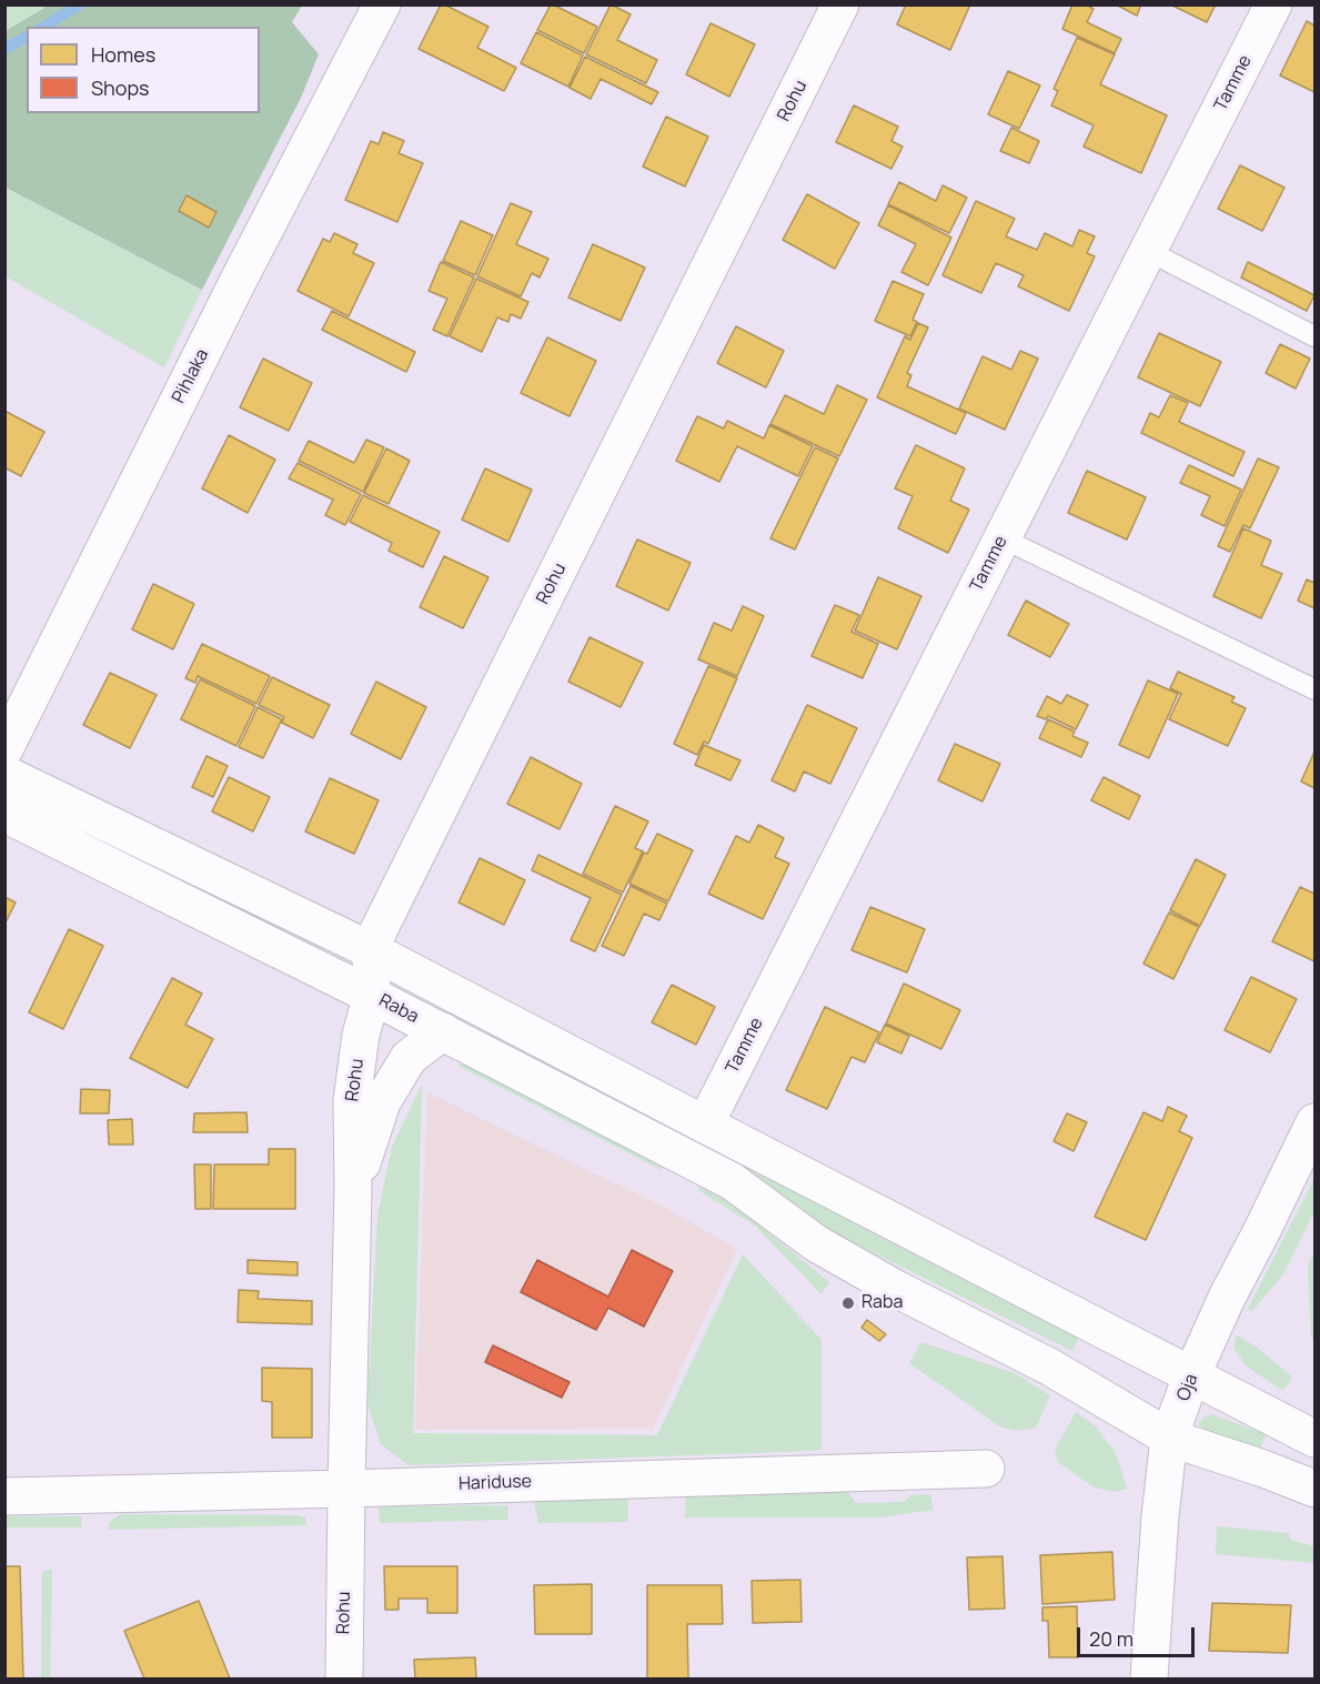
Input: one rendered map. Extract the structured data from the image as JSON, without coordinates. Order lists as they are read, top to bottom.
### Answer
{
  "streets": {
    "street": [
      "Tamme",
      "Rohu",
      "Pihlaka",
      "Raba",
      "Oja",
      "Hariduse"
    ]
  },
  "crossings": [
    ["Rohu", "Raba"],
    ["Rohu", "Hariduse"],
    ["Raba", "Oja"]
  ],
  "places": ["Raba"],
  "legend": ["Homes", "Shops"],
  "scale_bar": "20 m"
}
